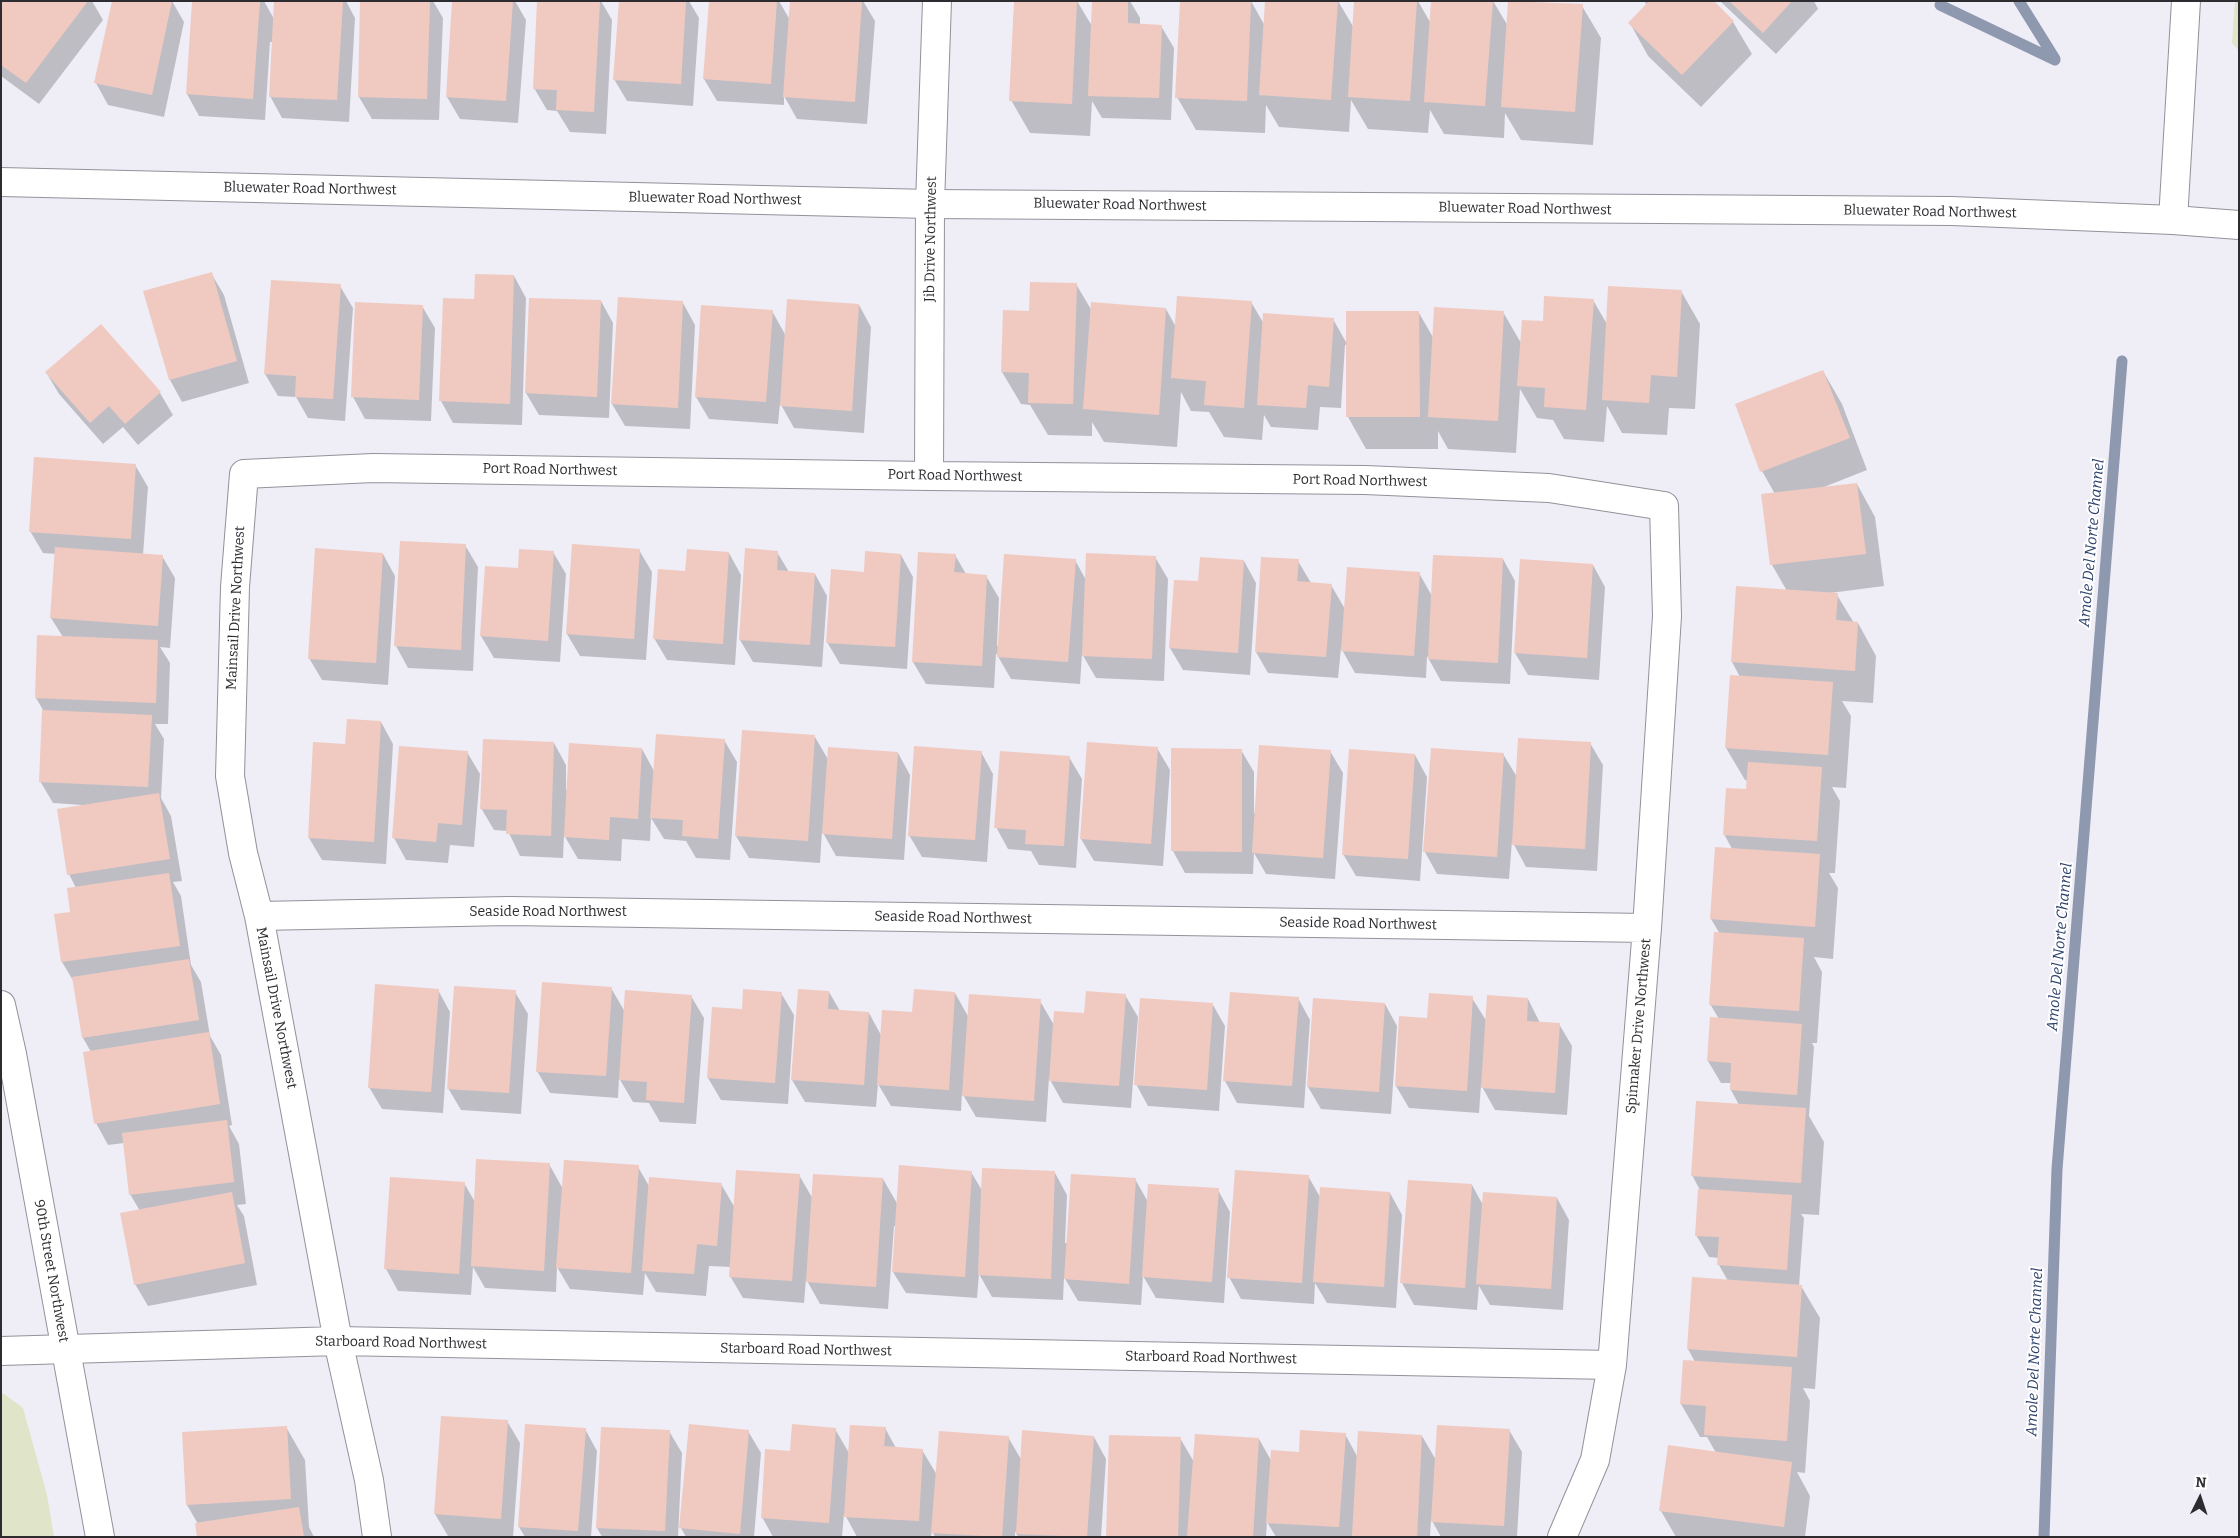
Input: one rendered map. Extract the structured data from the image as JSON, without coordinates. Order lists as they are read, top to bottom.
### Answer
{
  "streets": {
    "street": [
      "Bluewater Road Northwest",
      "Jib Drive Northwest",
      "Port Road Northwest",
      "Mainsail Drive Northwest",
      "Seaside Road Northwest",
      "Spinnaker Drive Northwest",
      "90th Street Northwest",
      "Starboard Road Northwest"
    ]
  },
  "crossings": [
    ["Bluewater Road Northwest", "Jib Drive Northwest"],
    ["Jib Drive Northwest", "Port Road Northwest"],
    ["Port Road Northwest", "Mainsail Drive Northwest"],
    ["Port Road Northwest", "Spinnaker Drive Northwest"],
    ["Mainsail Drive Northwest", "Seaside Road Northwest"],
    ["Mainsail Drive Northwest", "Starboard Road Northwest"],
    ["Seaside Road Northwest", "Spinnaker Drive Northwest"],
    ["Spinnaker Drive Northwest", "Starboard Road Northwest"],
    ["90th Street Northwest", "Starboard Road Northwest"]
  ],
  "water": ["Amole Del Norte Channel"],
  "north": "top"
}
